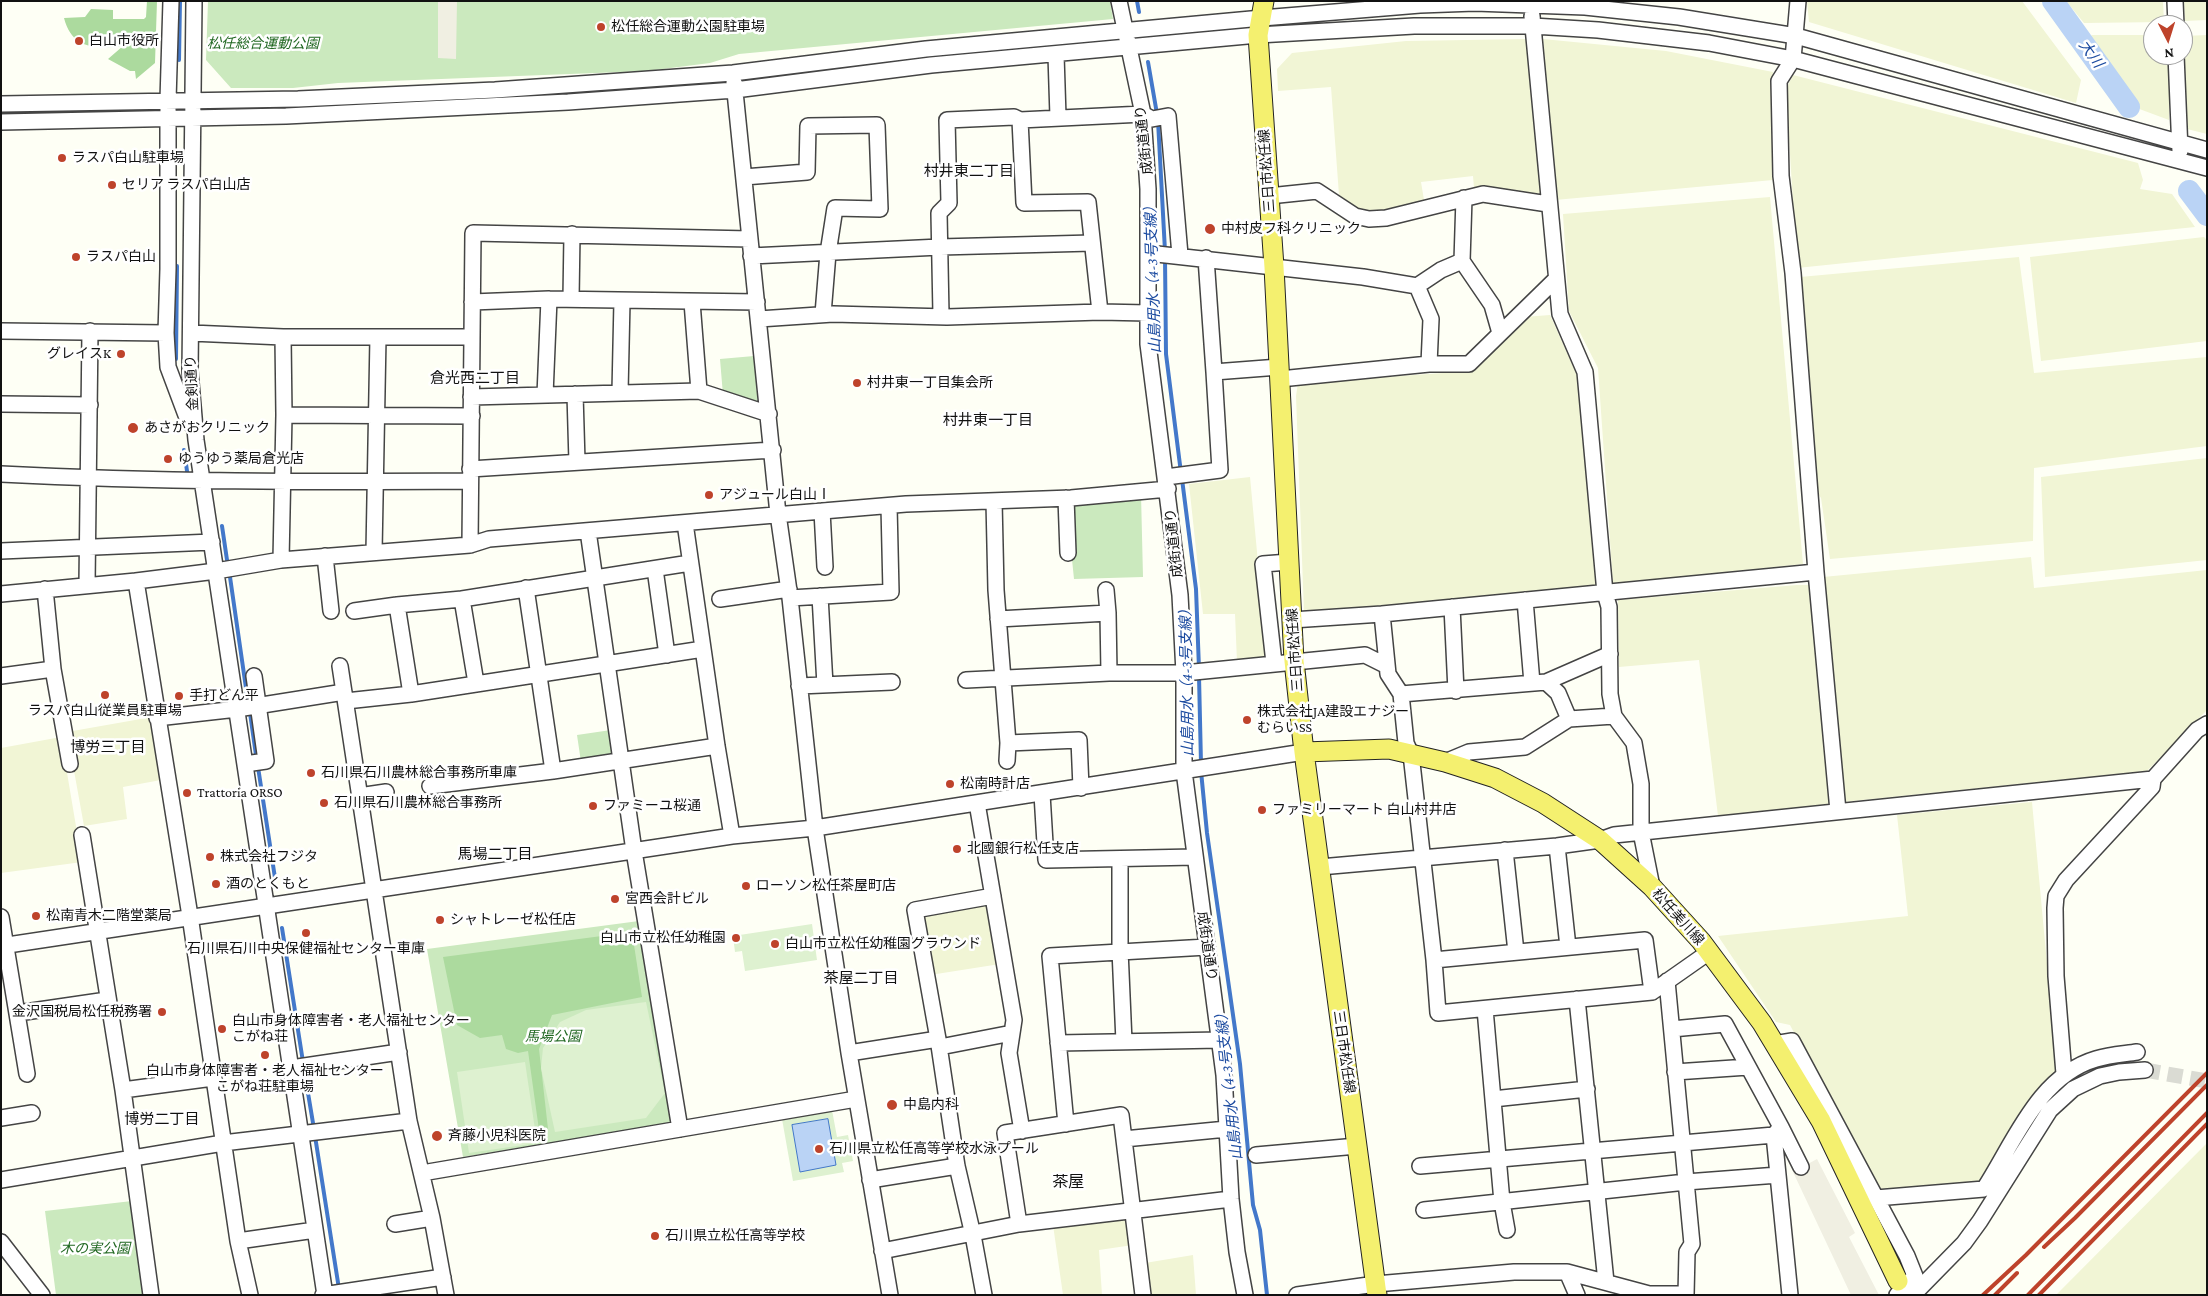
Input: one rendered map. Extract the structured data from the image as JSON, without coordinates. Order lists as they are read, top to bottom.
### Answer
{
  "streets": {
    "main road": ["三日市松任線", "松任美川線"],
    "street": ["成街道通り", "金剣通り"]
  },
  "crossings": [
    ["三日市松任線", "松任美川線"]
  ],
  "districts": [
    "村井東二丁目",
    "倉光西二丁目",
    "村井東一丁目",
    "博労三丁目",
    "馬場二丁目",
    "茶屋二丁目",
    "博労二丁目",
    "茶屋"
  ],
  "water": ["大川", "山島用水（4-3号支線）"],
  "parks": ["松任総合運動公園", "馬場公園", "木の実公園"],
  "places": [
    "松任総合運動公園駐車場",
    "白山市役所",
    "ラスパ白山駐車場",
    "セリア ラスパ白山店",
    "中村皮フ科クリニック",
    "ラスパ白山",
    "グレイスK",
    "村井東一丁目集会所",
    "あさがおクリニック",
    "ゆうゆう薬局倉光店",
    "アジュール白山Ⅰ",
    "ラスパ白山従業員駐車場",
    "手打どん平",
    "株式会社JA建設エナジー むらいSS",
    "石川県石川農林総合事務所車庫",
    "松南時計店",
    "Trattoria ORSO",
    "石川県石川農林総合事務所",
    "ファミーユ桜通",
    "ファミリーマート 白山村井店",
    "北國銀行松任支店",
    "株式会社フジタ",
    "酒のとくもと",
    "ローソン松任茶屋町店",
    "宮西会計ビル",
    "松南青木二階堂薬局",
    "シャトレーゼ松任店",
    "石川県石川中央保健福祉センター車庫",
    "白山市立松任幼稚園",
    "白山市立松任幼稚園グラウンド",
    "金沢国税局松任税務署",
    "白山市身体障害者・老人福祉センター こがね荘",
    "白山市身体障害者・老人福祉センター こがね荘駐車場",
    "中島内科",
    "斉藤小児科医院",
    "石川県立松任高等学校水泳プール",
    "石川県立松任高等学校"
  ],
  "north": "bottom"
}
